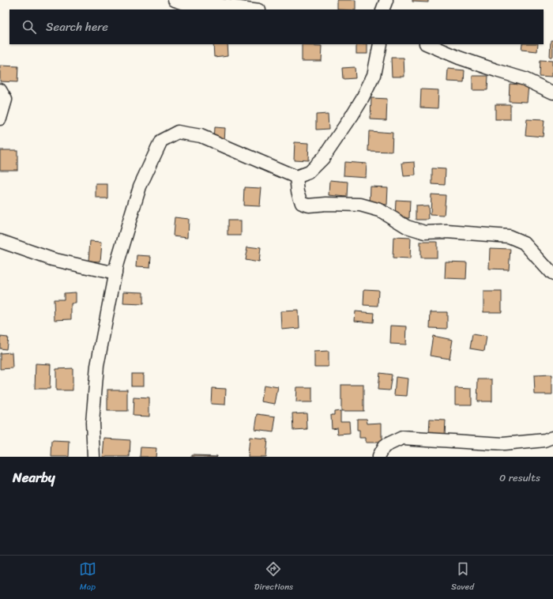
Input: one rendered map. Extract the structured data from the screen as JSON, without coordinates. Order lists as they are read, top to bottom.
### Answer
{
  "page": {
    "search": "Search here",
    "heading": ["Nearby", "0 results"],
    "nav": ["Map", "Directions", "Saved"]
  }
}
